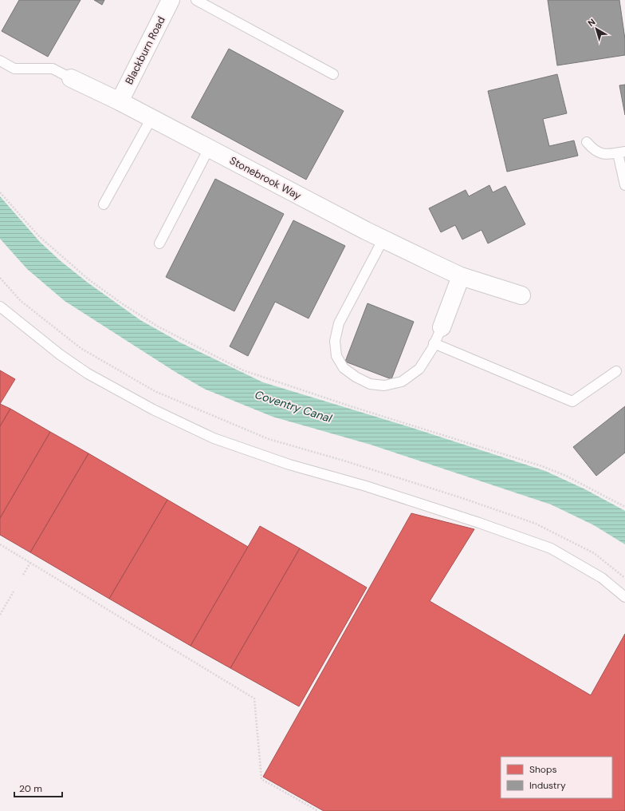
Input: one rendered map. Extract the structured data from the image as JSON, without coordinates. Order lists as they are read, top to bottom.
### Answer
{
  "streets": {
    "street": ["Blackburn Road", "Stonebrook Way"]
  },
  "crossings": [
    ["Blackburn Road", "Stonebrook Way"]
  ],
  "water": ["Coventry Canal"],
  "legend": ["Shops", "Industry"],
  "scale_bar": "20 m",
  "north": "top left"
}
